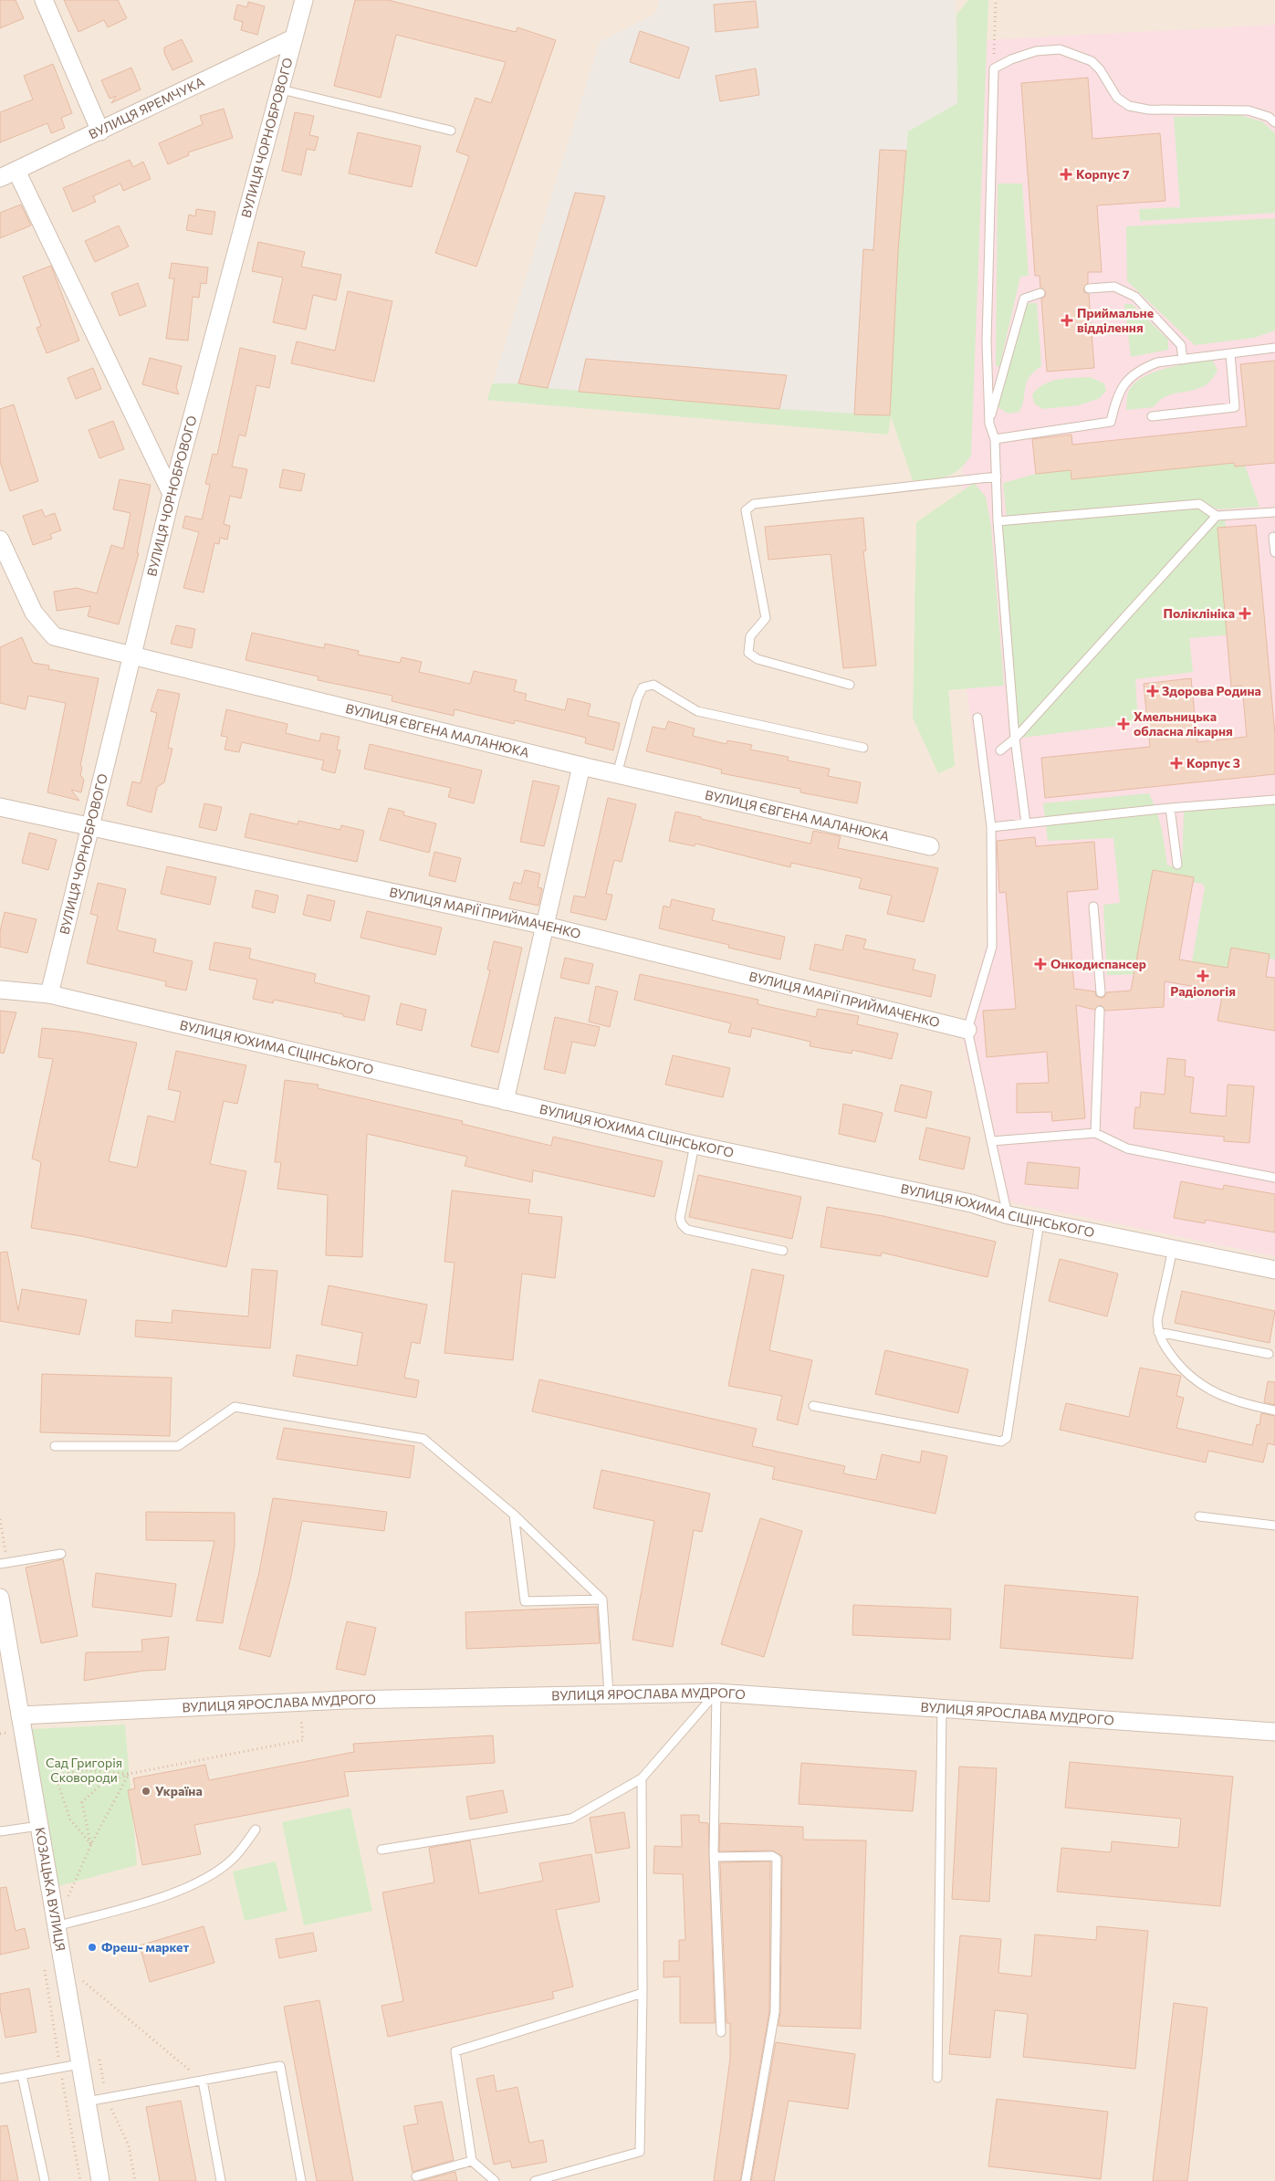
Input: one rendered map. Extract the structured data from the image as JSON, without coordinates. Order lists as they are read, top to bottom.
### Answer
{
  "streets": {
    "street": [
      "ВУЛИЦЯ ЯРЕМЧУКА",
      "ВУЛИЦЯ ЧОРНОБРОВОГО",
      "ВУЛИЦЯ ЄВГЕНА МАЛАНЮКА",
      "ВУЛИЦЯ МАРІЇ ПРИЙМАЧЕНКО",
      "ВУЛИЦЯ ЮХИМА СІЦІНСЬКОГО",
      "ВУЛИЦЯ ЯРОСЛАВА МУДРОГО",
      "КОЗАЦЬКА ВУЛИЦЯ"
    ]
  },
  "crossings": [
    ["ВУЛИЦЯ ЯРЕМЧУКА", "ВУЛИЦЯ ЧОРНОБРОВОГО"],
    ["ВУЛИЦЯ ЧОРНОБРОВОГО", "ВУЛИЦЯ ЄВГЕНА МАЛАНЮКА"],
    ["ВУЛИЦЯ ЧОРНОБРОВОГО", "ВУЛИЦЯ МАРІЇ ПРИЙМАЧЕНКО"],
    ["ВУЛИЦЯ ЧОРНОБРОВОГО", "ВУЛИЦЯ ЮХИМА СІЦІНСЬКОГО"],
    ["ВУЛИЦЯ ЯРОСЛАВА МУДРОГО", "КОЗАЦЬКА ВУЛИЦЯ"]
  ],
  "parks": ["Сад Григорія Сковороди"],
  "places": {
    "health": [
      "Корпус 7",
      "Приймальне відділення",
      "Поліклініка",
      "Здорова Родина",
      "Хмельницька обласна лікарня",
      "Корпус 3",
      "Онкодиспансер",
      "Радіологія"
    ],
    "other": ["Україна", "Фреш- маркет"]
  }
}
